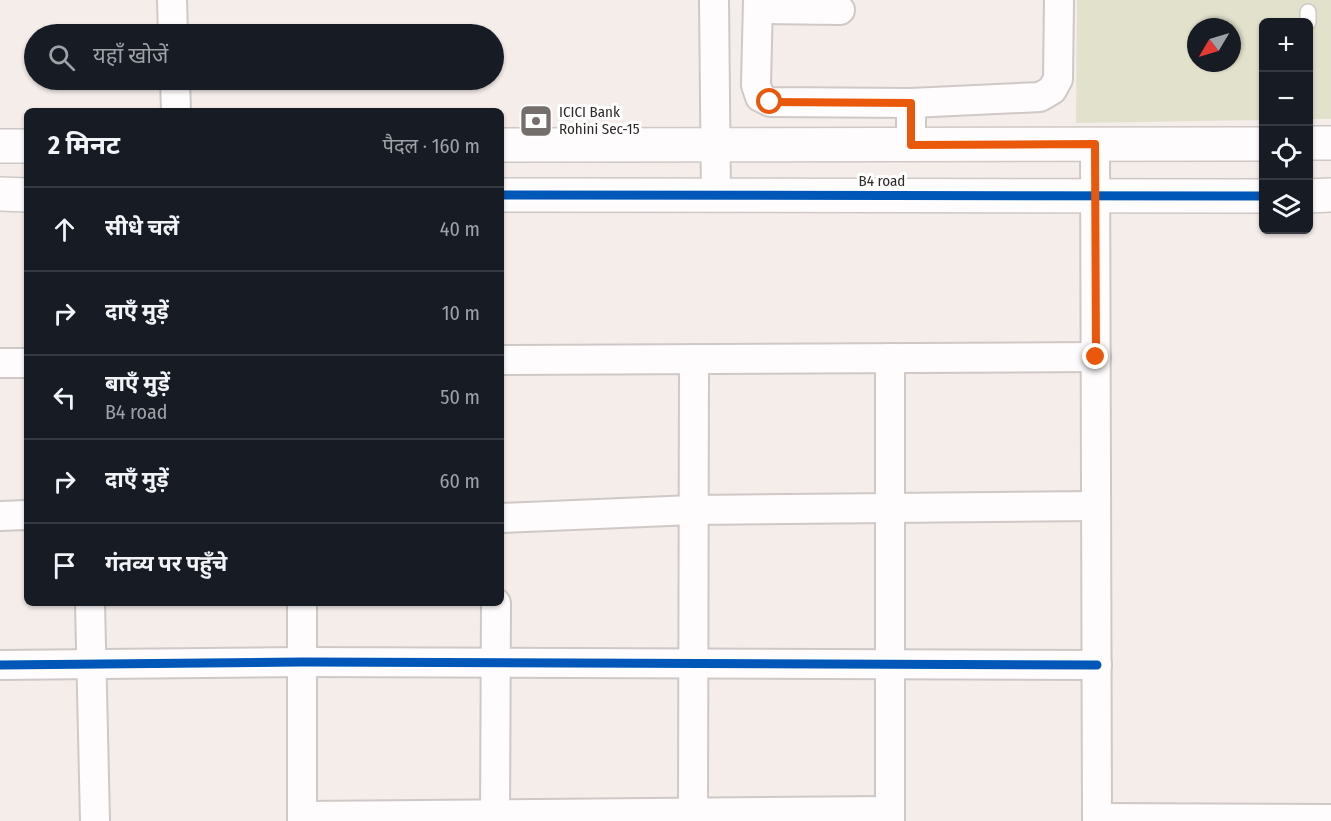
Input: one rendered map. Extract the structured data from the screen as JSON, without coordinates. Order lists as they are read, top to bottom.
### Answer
{
  "streets": {
    "street": ["B4 road"]
  },
  "places": {
    "bank": ["ICICI Bank Rohini Sec-15"]
  },
  "north": "bottom left",
  "page": {
    "map_buttons": ["+", "−"],
    "search": "यहाँ खोजें",
    "heading": ["2 मिनट", "पैदल · 160 m"],
    "list": [
      ["सीधे चलें", "40 m"],
      ["दाएँ मुड़ें", "10 m"],
      ["बाएँ मुड़ें", "B4 road", "50 m"],
      ["दाएँ मुड़ें", "60 m"],
      "गंतव्य पर पहुँचे"
    ]
  }
}
